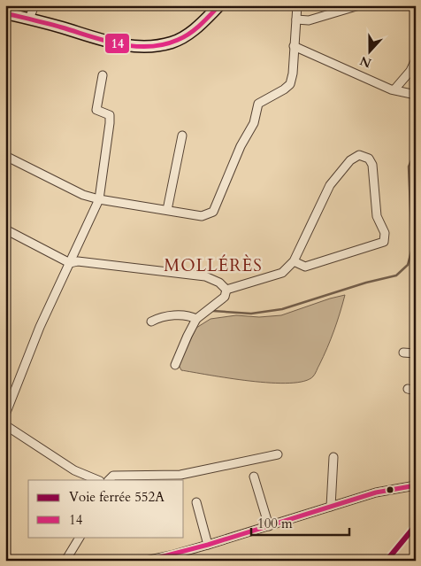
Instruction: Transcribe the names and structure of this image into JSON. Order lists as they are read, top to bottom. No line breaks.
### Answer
{"districts":["MOLLÉRÈS"],"lines":["transit line 14","rail line 552A"],"legend":["Voie ferrée 552A","14"],"scale_bar":"100 m","north":"bottom"}
